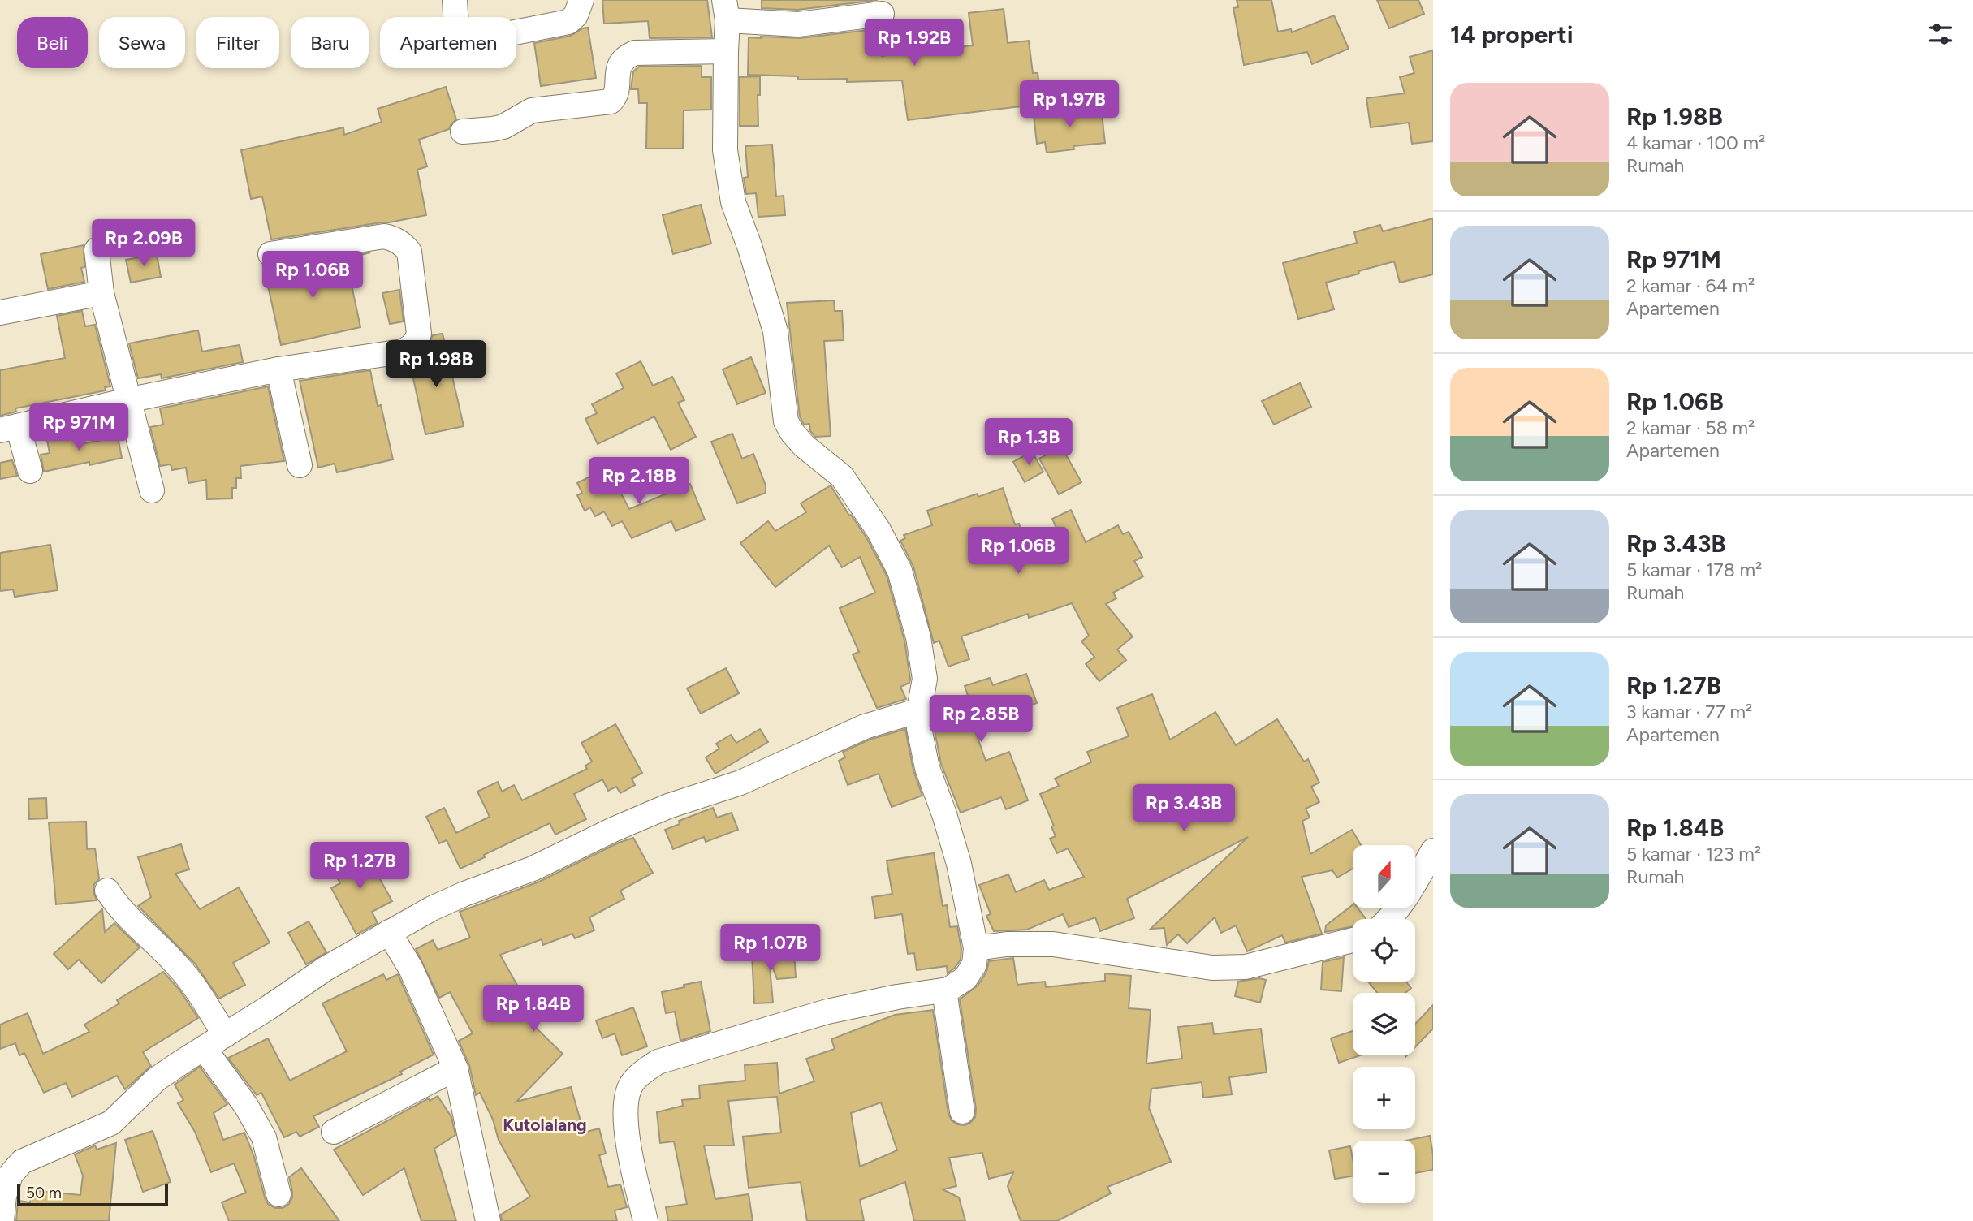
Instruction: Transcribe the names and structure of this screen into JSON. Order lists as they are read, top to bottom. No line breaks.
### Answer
{"districts":["Kutolalang"],"scale_bar":"50 m","north":"top","page":{"heading":"14 properti","chip":["Beli","Sewa","Filter","Baru","Apartemen"],"price":["Rp 1.92B","Rp 1.97B","Rp 2.09B","Rp 1.06B","Rp 1.98B","Rp 971M","Rp 1.3B","Rp 2.18B","Rp 1.06B","Rp 2.85B","Rp 3.43B","Rp 1.27B","Rp 1.07B","Rp 1.84B"],"list":[{"name":"Rp 1.98B","note":"4 kamar · 100 m² · Rumah"},{"name":"Rp 971M","note":"2 kamar · 64 m² · Apartemen"},{"name":"Rp 1.06B","note":"2 kamar · 58 m² · Apartemen"},{"name":"Rp 3.43B","note":"5 kamar · 178 m² · Rumah"},{"name":"Rp 1.27B","note":"3 kamar · 77 m² · Apartemen"},{"name":"Rp 1.84B","note":"5 kamar · 123 m² · Rumah"}],"map_buttons":["+","−"],"scale":"50 m"}}
